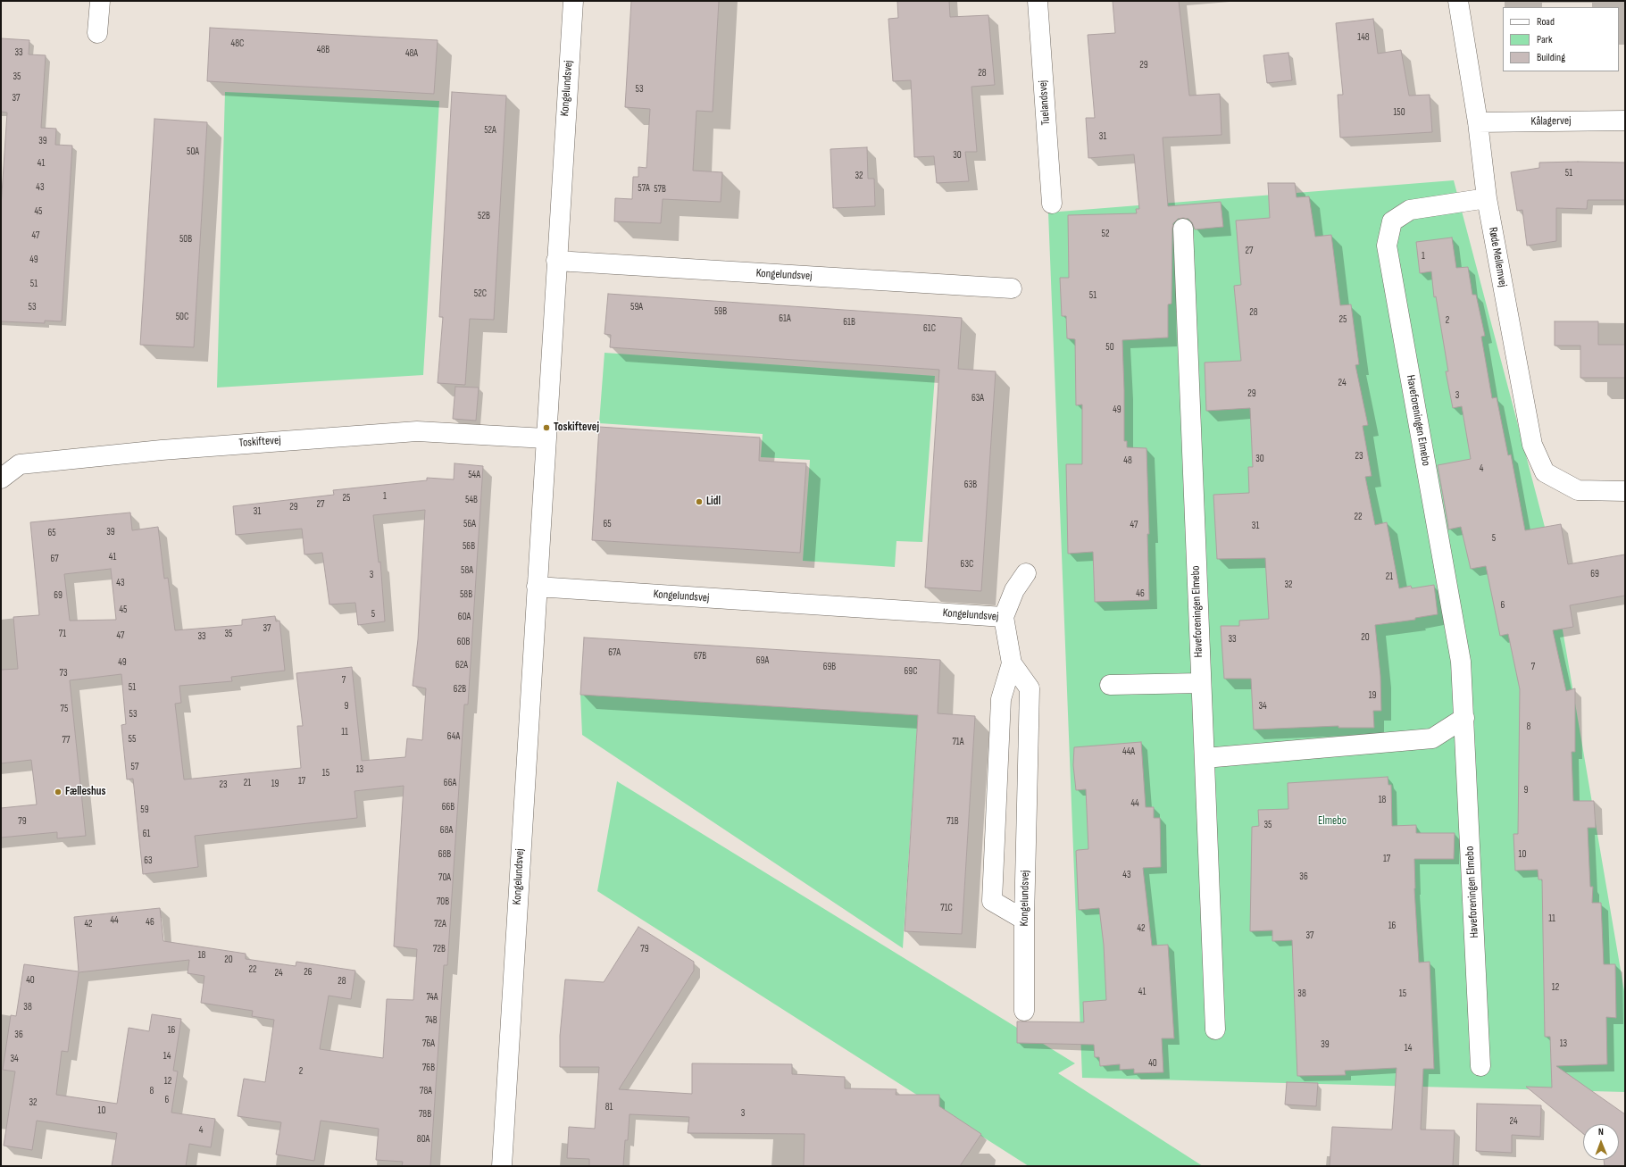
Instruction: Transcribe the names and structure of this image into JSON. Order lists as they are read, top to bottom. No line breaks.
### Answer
{"streets":{"street":["Kongelundsvej","Tuelandsvej","Kålagervej","Røde Mellemvej","Haveforeningen Elmebo","Toskiftevej"]},"crossings":[["Kongelundsvej","Toskiftevej"],["Kålagervej","Røde Mellemvej"],["Røde Mellemvej","Haveforeningen Elmebo"]],"parks":["Elmebo"],"places":["Toskiftevej","Lidl","Fælleshus"],"house_numbers":["148","48C","48B","33","48A","29","28","35","53","37","150","52A","31","39","50A","30","41","51","32","43","57A","57B","45","52B","52","47","50B","27","1","49","51","52C","51","53","59A","59B","28","50C","61A","25","2","61B","61C","50","24","29","3","63A","49","23","30","48","4","54A","63B","1","25","54B","27","29","31","22","56A","65","47","31","39","65","5","56B","41","67","63C","58A","69","3","21","43","32","46","58B","69","6","45","5","60A","37","71","35","47","33","20","33","60B","67A","67B","69A","49","62A","69B","7","69C","73","7","51","62B","19","9","34","75","53","8","11","64A","55","77","71A","44A","57","13","15","17","21","66A","19","23","9","18","44","66B","59","79","71B","35","68A","61","68B","10","17","63","43","36","70A","70B","71C","11","44","46","42","72A","16","42","37","72B","79","18","20","22","26","24","40","28","12","41","38","15","74A","38","74B","16","36","76A","13","39","14","14","34","40","76B","2","12","8","78A","6","32","81","10","3","78B","24","4","80A"],"legend":["Road","Park","Building"],"north":"top"}
